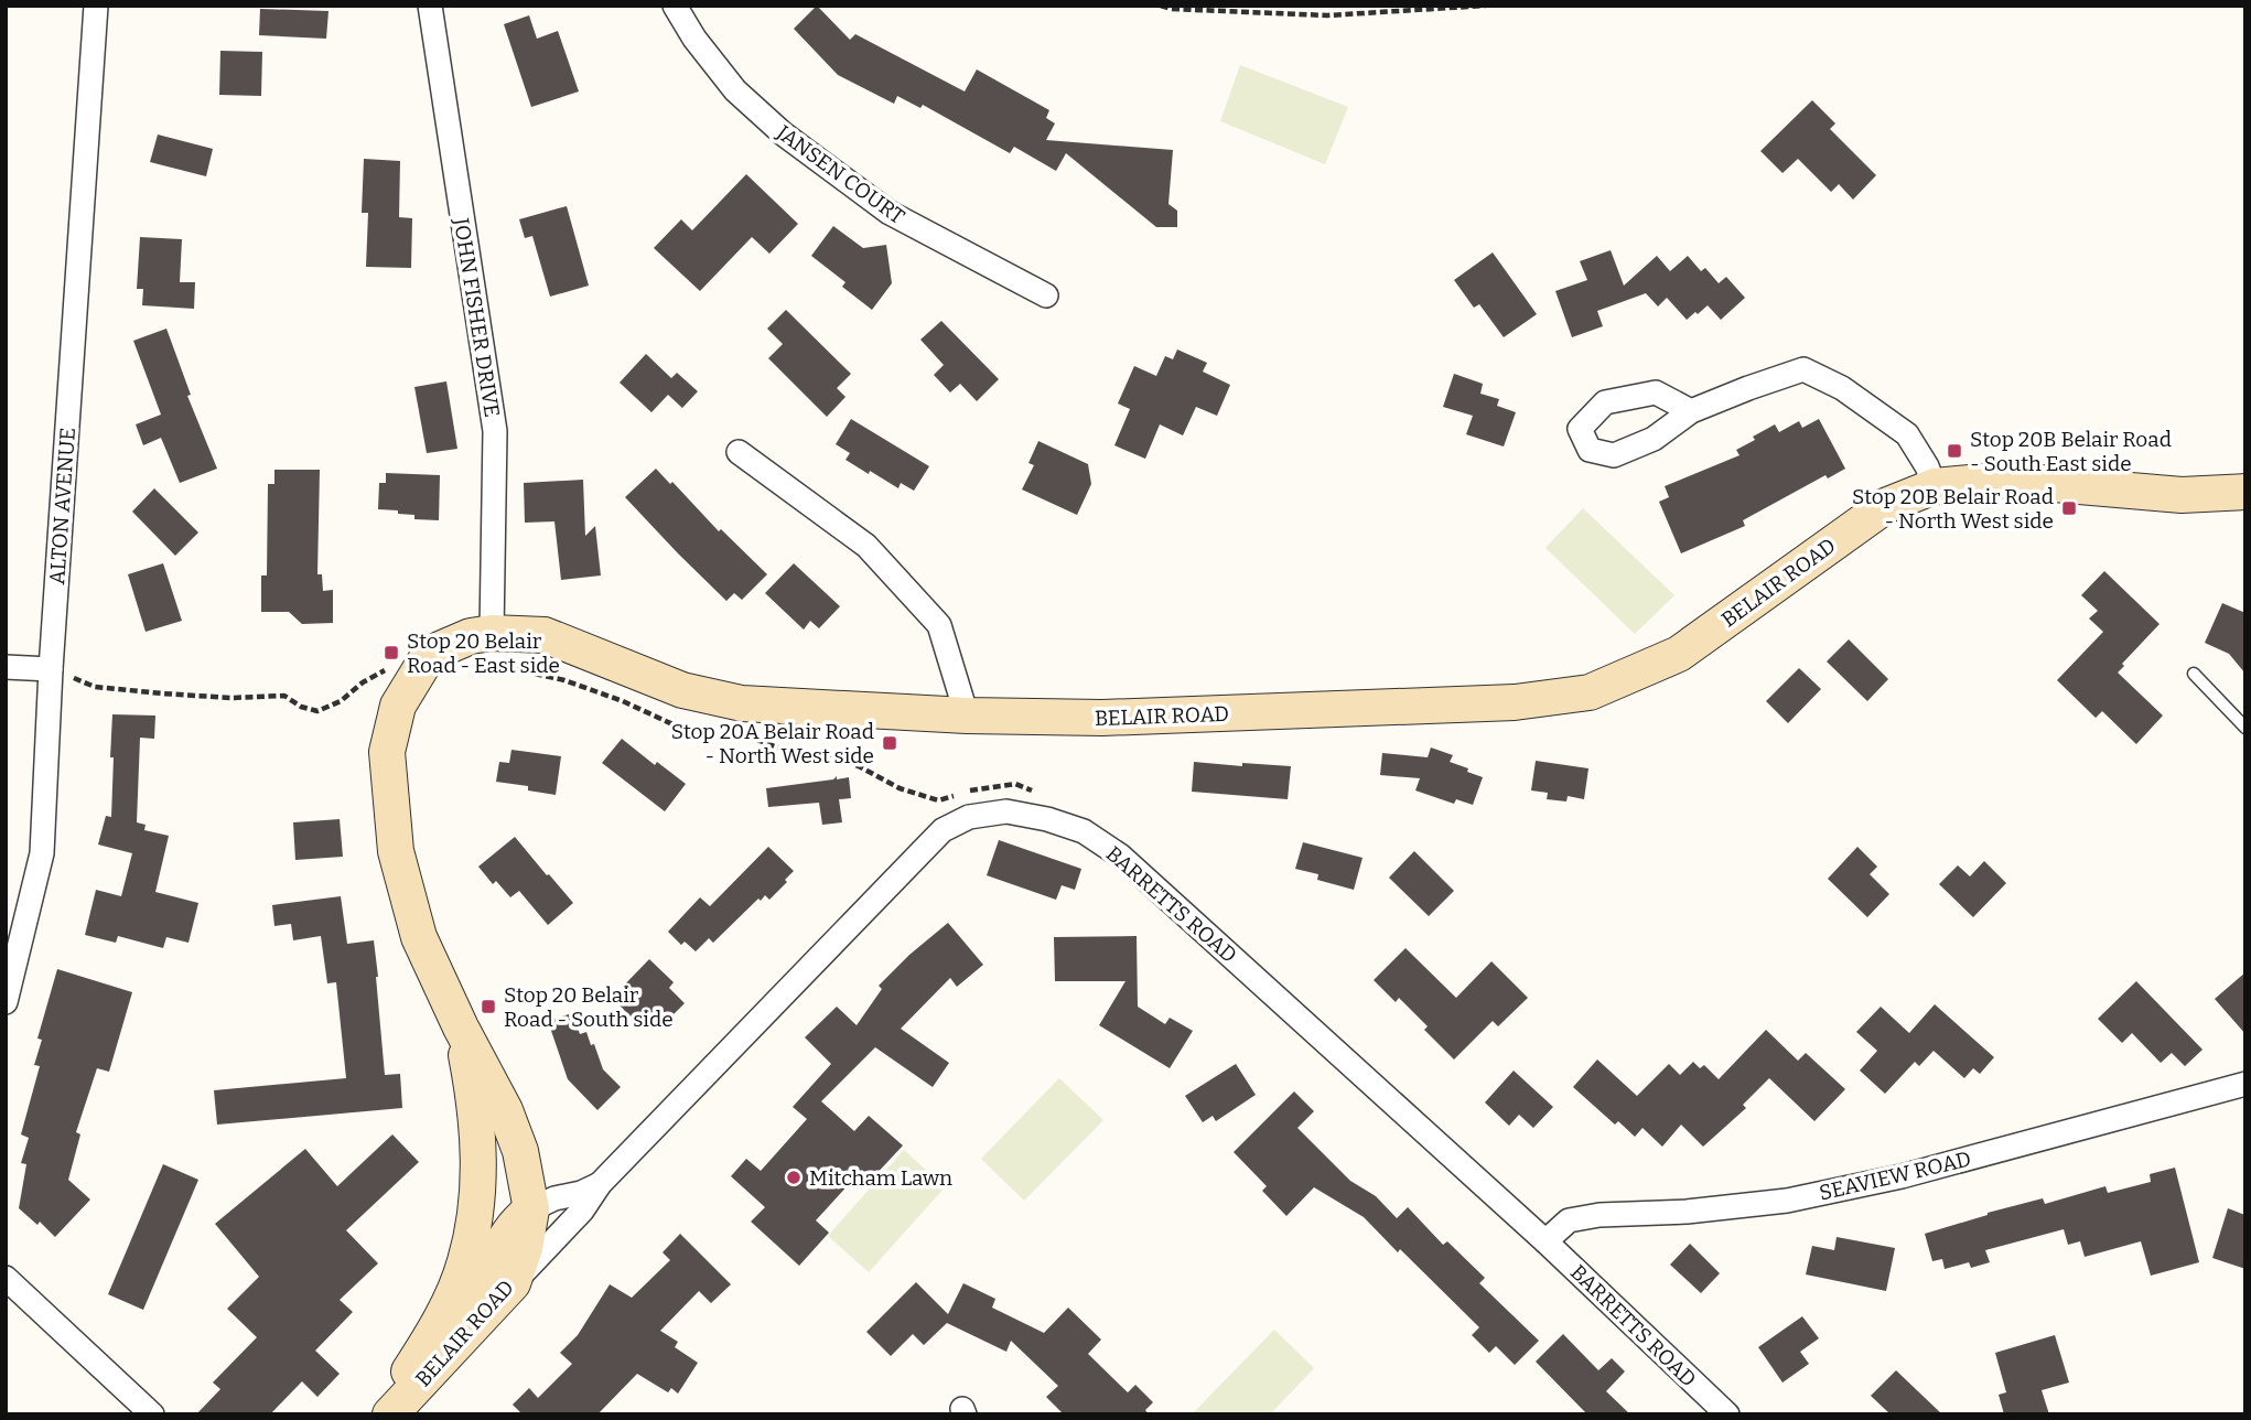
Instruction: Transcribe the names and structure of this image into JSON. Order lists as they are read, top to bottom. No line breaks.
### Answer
{"streets":{"main road":["BELAIR ROAD"],"street":["JANSEN COURT","JOHN FISHER DRIVE","ALTON AVENUE","BARRETTS ROAD","SEAVIEW ROAD"]},"crossings":[["JOHN FISHER DRIVE","BELAIR ROAD"],["BELAIR ROAD","BARRETTS ROAD"],["BARRETTS ROAD","SEAVIEW ROAD"]],"places":{"transit":["Stop 20B Belair Road - South East side","Stop 20B Belair Road - North West side","Stop 20 Belair Road - East side","Stop 20A Belair Road - North West side","Stop 20 Belair Road - South side"],"other":["Mitcham Lawn"]}}
